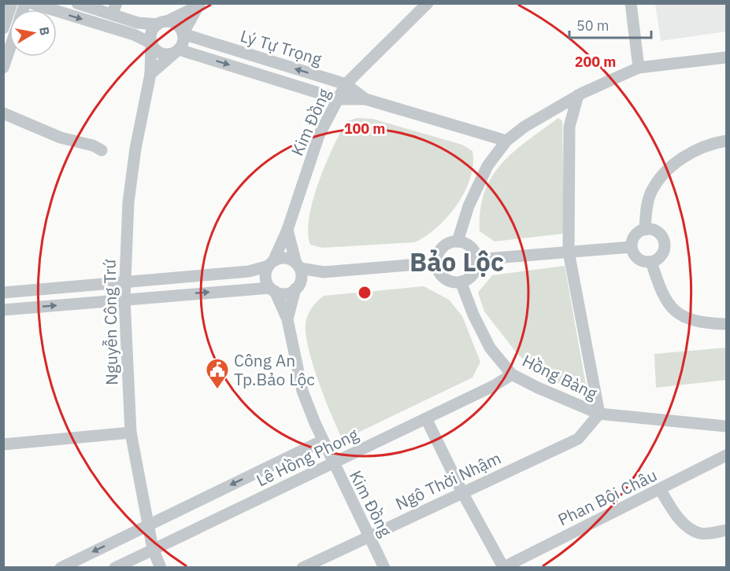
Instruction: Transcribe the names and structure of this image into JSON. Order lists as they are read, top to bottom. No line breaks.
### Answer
{"streets":{"street":["Lý Tự Trọng","Kim Đồng","Nguyễn Công Trứ","Hồng Bàng","Lê Hồng Phong","Ngô Thời Nhậm","Phan Bội Châu"]},"crossings":[["Lý Tự Trọng","Kim Đồng"],["Lý Tự Trọng","Nguyễn Công Trứ"],["Kim Đồng","Lê Hồng Phong"],["Kim Đồng","Ngô Thời Nhậm"],["Nguyễn Công Trứ","Lê Hồng Phong"],["Hồng Bàng","Lê Hồng Phong"],["Hồng Bàng","Ngô Thời Nhậm"]],"districts":["Bảo Lộc"],"places":{"public building":["Công An Tp.Bảo Lộc"]},"scale_bar":"50 m","north":"right","rings":["200 m","100 m"]}
